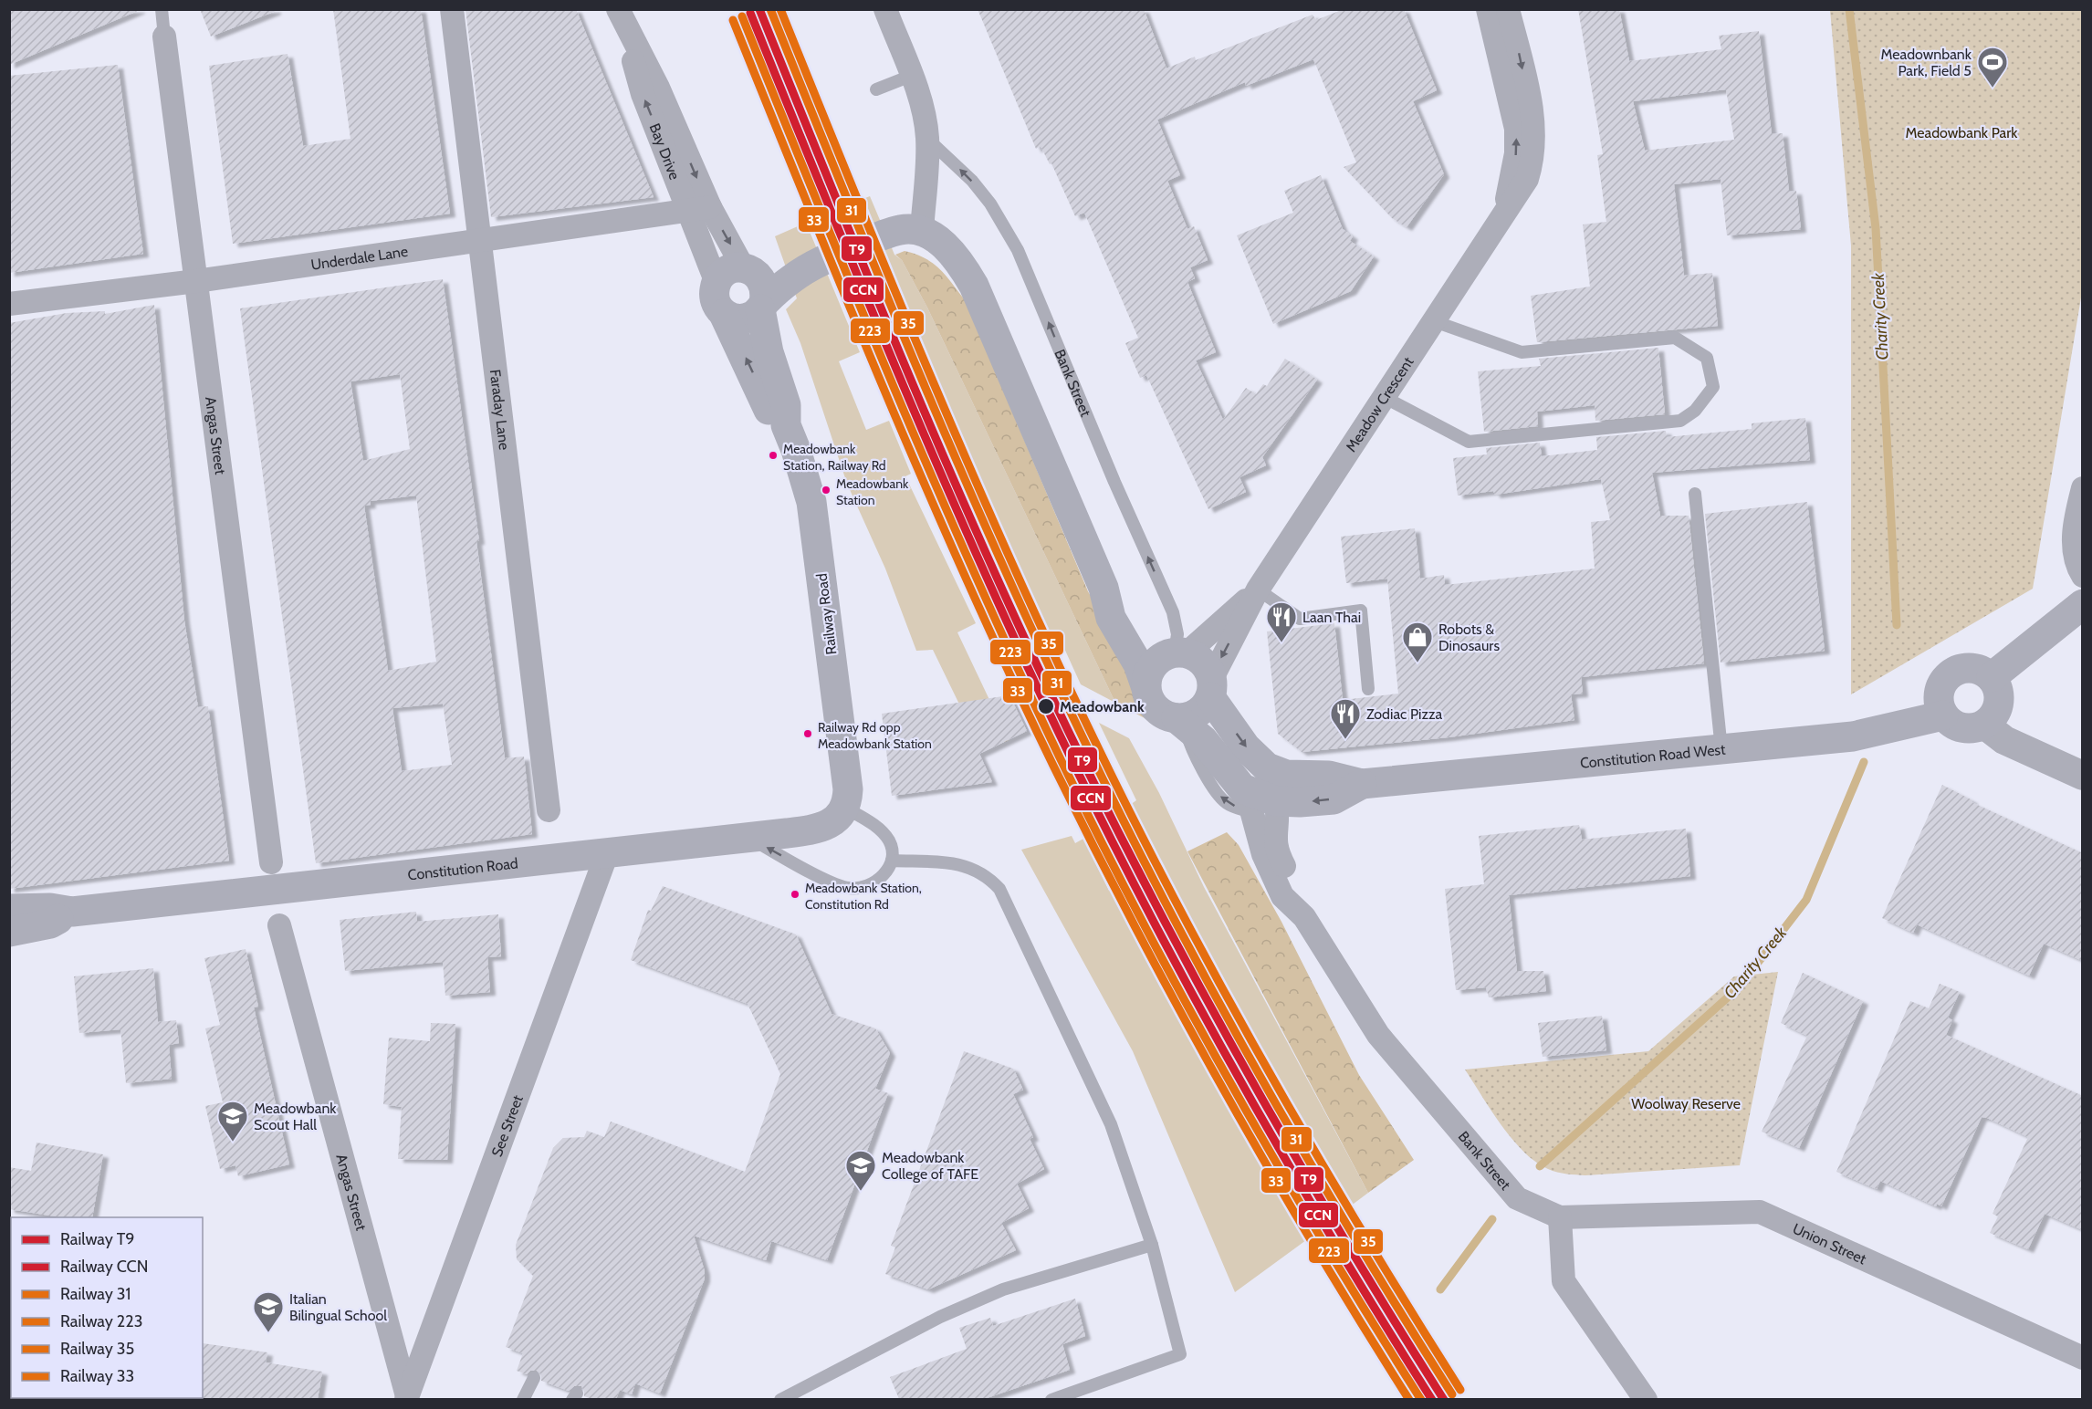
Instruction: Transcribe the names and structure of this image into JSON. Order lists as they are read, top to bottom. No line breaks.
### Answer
{"streets":{"main road":["Railway Road","Constitution Road West","Constitution Road"],"street":["Bay Drive","Underdale Lane","Bank Street","Meadow Crescent","Faraday Lane","Angas Street","See Street","Union Street"]},"crossings":[["Bay Drive","Underdale Lane"],["Bay Drive","Railway Road"],["Underdale Lane","Faraday Lane"],["Underdale Lane","Angas Street"],["Bank Street","Meadow Crescent"],["Bank Street","Constitution Road West"],["Bank Street","Union Street"],["Angas Street","See Street"],["Railway Road","Constitution Road"],["Constitution Road","See Street"]],"one_way":["Bank Street"],"water":["Charity Creek"],"parks":["Meadowbank Park","Woolway Reserve"],"places":{"sports":["Meadownbank Park, Field 5"],"other":["Meadowbank Station, Railway Rd","Meadowbank Station","Meadowbank","Railway Rd opp Meadowbank Station","Meadowbank Station, Constitution Rd"],"restaurant":["Laan Thai","Zodiac Pizza"],"shop":["Robots & Dinosaurs"],"school or university":["Meadowbank Scout Hall","Meadowbank College of TAFE","Italian Bilingual School"]},"lines":["rail line T9","rail line 31","rail line 35","rail line CCN","rail line 223","rail line 33"],"legend":["Railway T9","Railway CCN","Railway 31","Railway 223","Railway 35","Railway 33"]}
